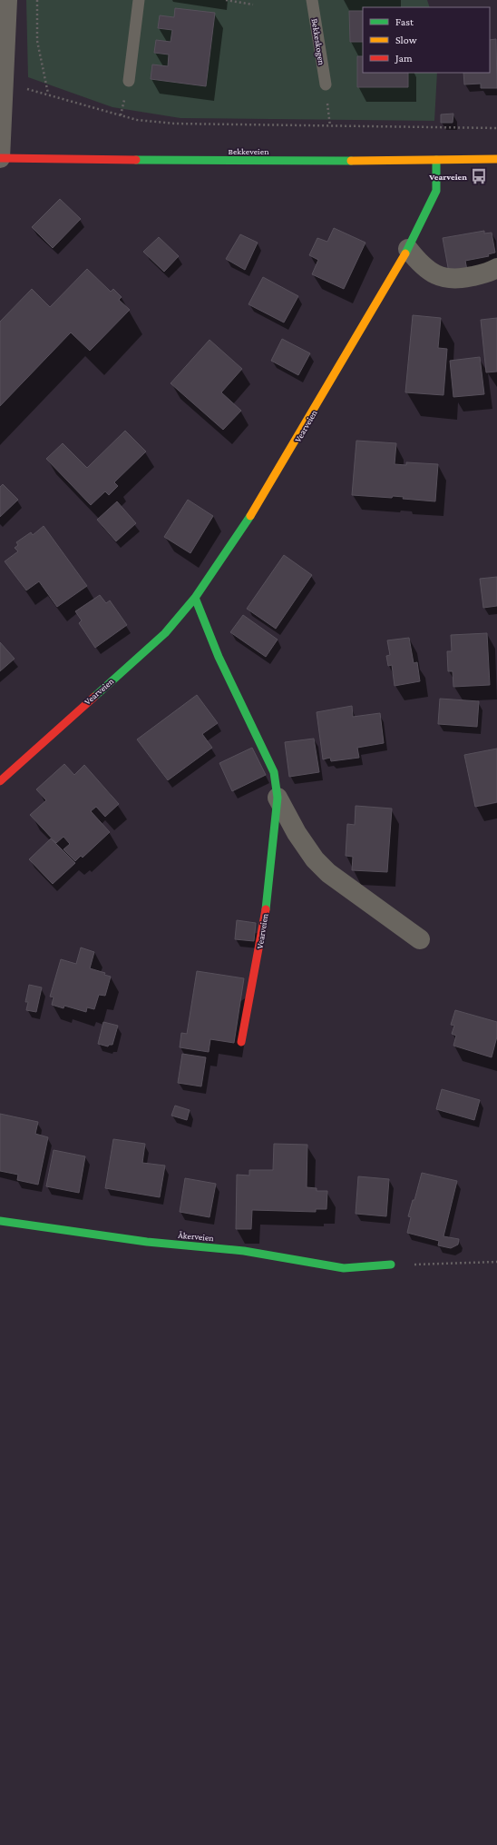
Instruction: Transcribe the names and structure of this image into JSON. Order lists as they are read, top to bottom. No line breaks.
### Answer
{"streets":{"street":["Bekkeveien","Vearveien","Åkerveien"],"lane":["Bekkeskogen"]},"crossings":[["Bekkeveien","Vearveien"]],"places":{"bus stop":["Vearveien"]},"legend":["Fast","Slow","Jam"]}
